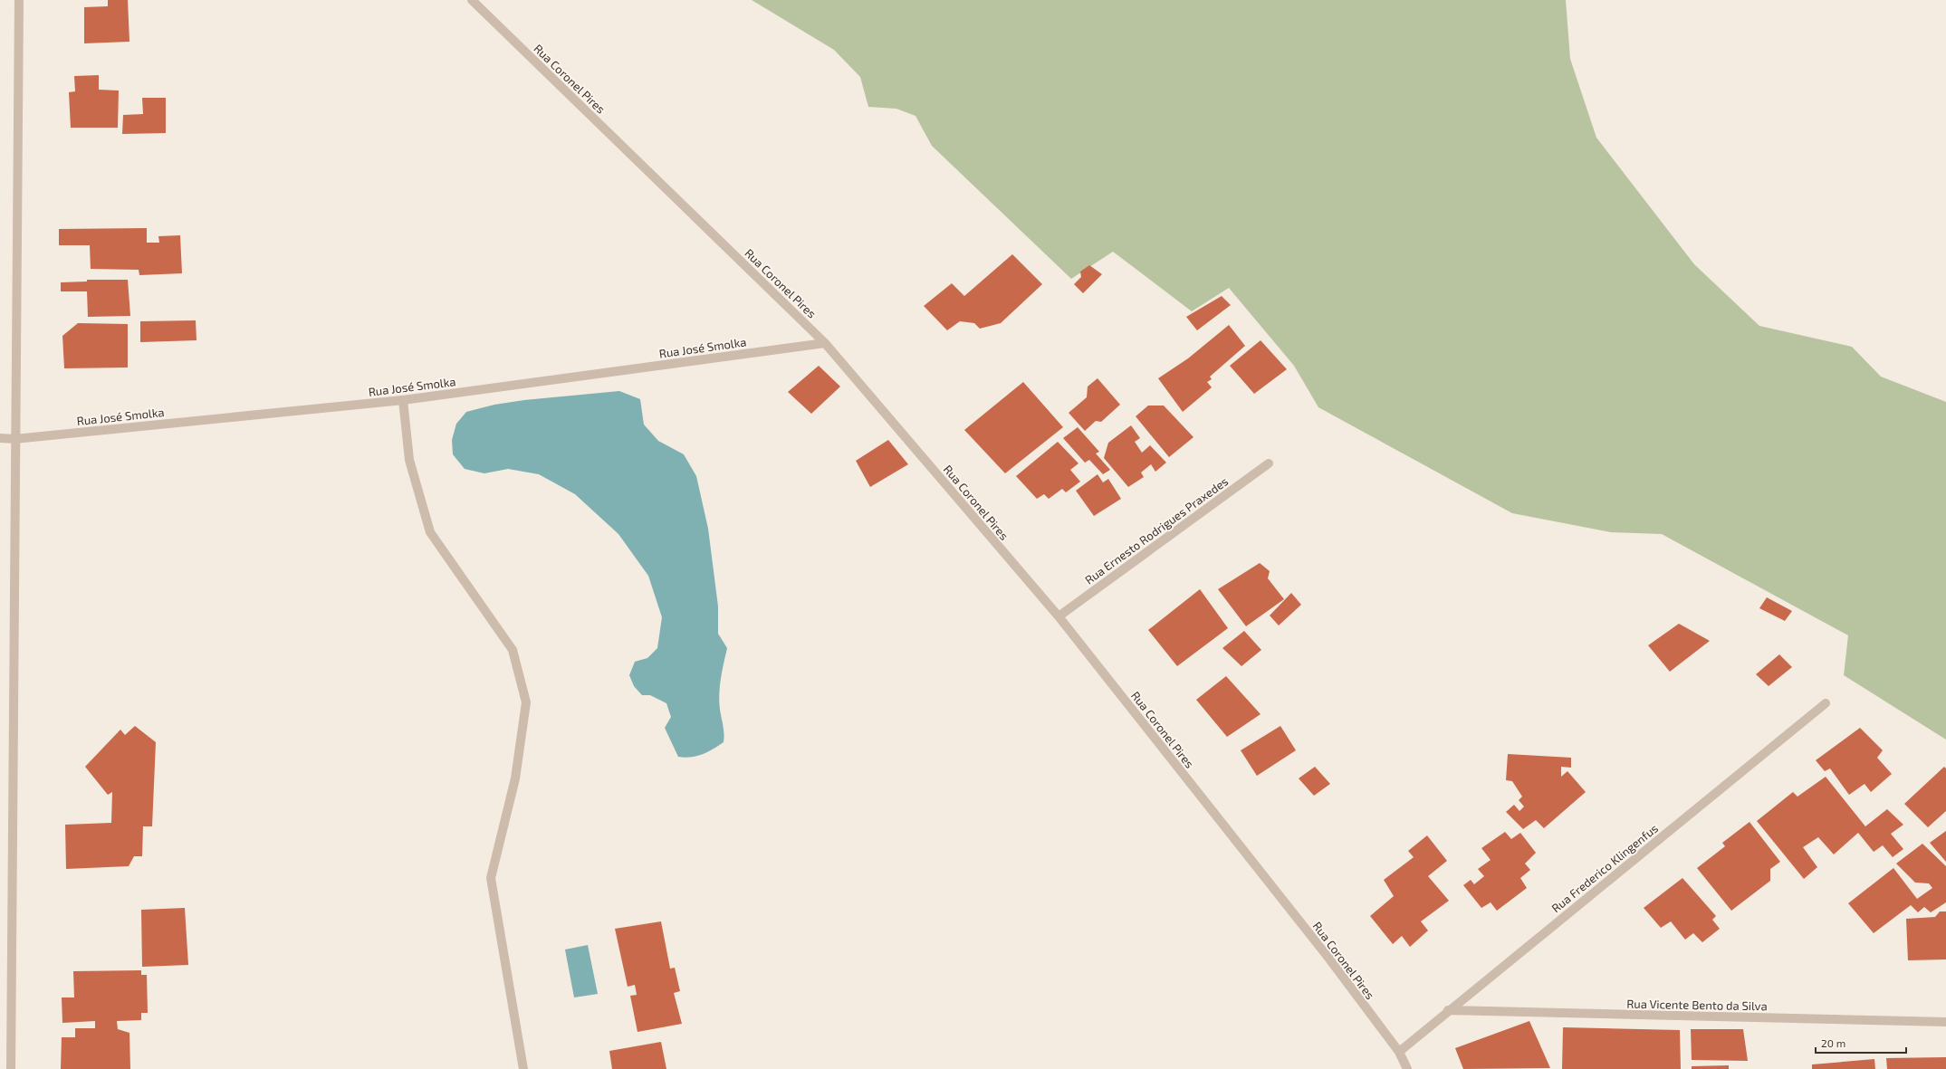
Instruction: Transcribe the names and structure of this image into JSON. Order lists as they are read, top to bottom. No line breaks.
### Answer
{"streets":{"street":["Rua Coronel Pires","Rua José Smolka","Rua Ernesto Rodrigues Praxedes","Rua Frederico Klingenfus","Rua Vicente Bento da Silva"]},"crossings":[["Rua Coronel Pires","Rua José Smolka"],["Rua Coronel Pires","Rua Ernesto Rodrigues Praxedes"],["Rua Coronel Pires","Rua Frederico Klingenfus"],["Rua Frederico Klingenfus","Rua Vicente Bento da Silva"]],"scale_bar":"20 m"}
